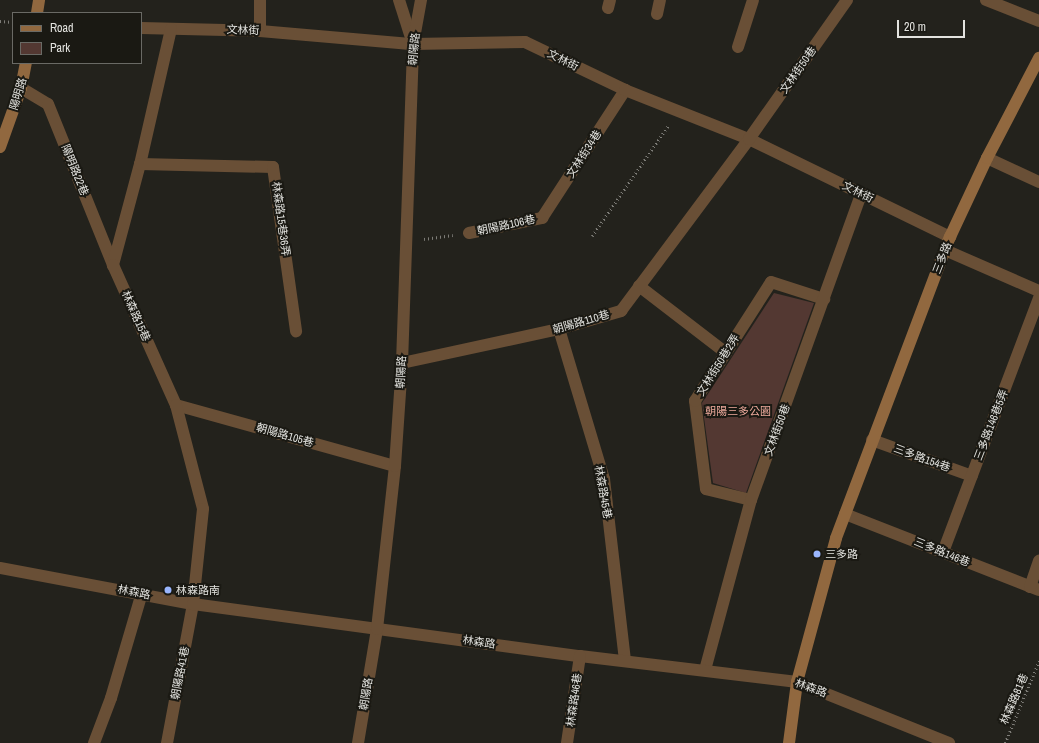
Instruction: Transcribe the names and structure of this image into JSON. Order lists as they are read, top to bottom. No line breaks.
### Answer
{"streets":{"street":["文林街","朝陽路","文林街50巷","陽明路","文林街34巷","陽明路22巷","林森路15巷36弄","朝陽路106巷","三多路","林森路15巷","朝陽路110巷","文林街50巷2弄","三多路146巷5弄","朝陽路105巷","三多路154巷","林森路45巷","三多路146巷","林森路","朝陽路41巷","林森路46巷"],"path":["林森路81巷"]},"crossings":[["文林街","朝陽路"],["文林街","文林街50巷"],["文林街","文林街34巷"],["文林街","三多路"],["文林街","朝陽路110巷"],["朝陽路","朝陽路110巷"],["朝陽路","朝陽路105巷"],["朝陽路","林森路"],["文林街50巷","朝陽路110巷"],["文林街50巷","文林街50巷2弄"],["文林街50巷","林森路"],["陽明路","陽明路22巷"],["文林街34巷","朝陽路106巷"],["陽明路22巷","林森路15巷"],["三多路","三多路154巷"],["三多路","三多路146巷"],["三多路","林森路"],["林森路15巷","朝陽路105巷"],["林森路15巷","林森路"],["林森路15巷","朝陽路41巷"],["朝陽路110巷","林森路45巷"],["三多路146巷5弄","三多路154巷"],["三多路146巷5弄","三多路146巷"],["林森路45巷","林森路"],["林森路","朝陽路41巷"],["林森路","林森路46巷"]],"parks":["朝陽三多公園"],"places":["三多路","林森路南"],"legend":["Road","Park"],"scale_bar":"20 m"}
